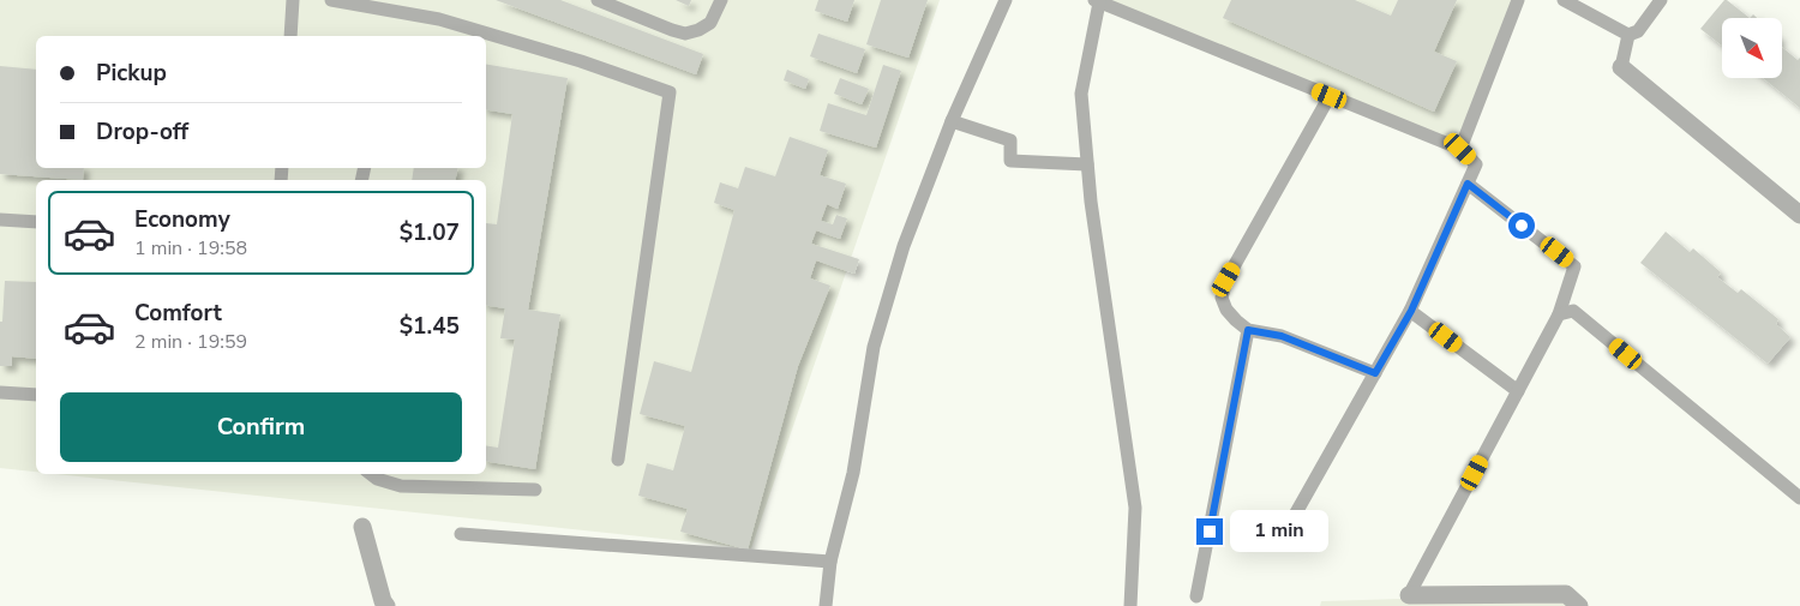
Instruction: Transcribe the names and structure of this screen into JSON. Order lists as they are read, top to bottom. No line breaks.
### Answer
{"north":"bottom right","page":{"banner":["Pickup","Drop-off"],"list":[{"name":"Economy","note":"1 min · 19:58","value":"$1.07"},{"name":"Comfort","note":"2 min · 19:59","value":"$1.45"}],"buttons":"Confirm","bubble":"1 min"}}
